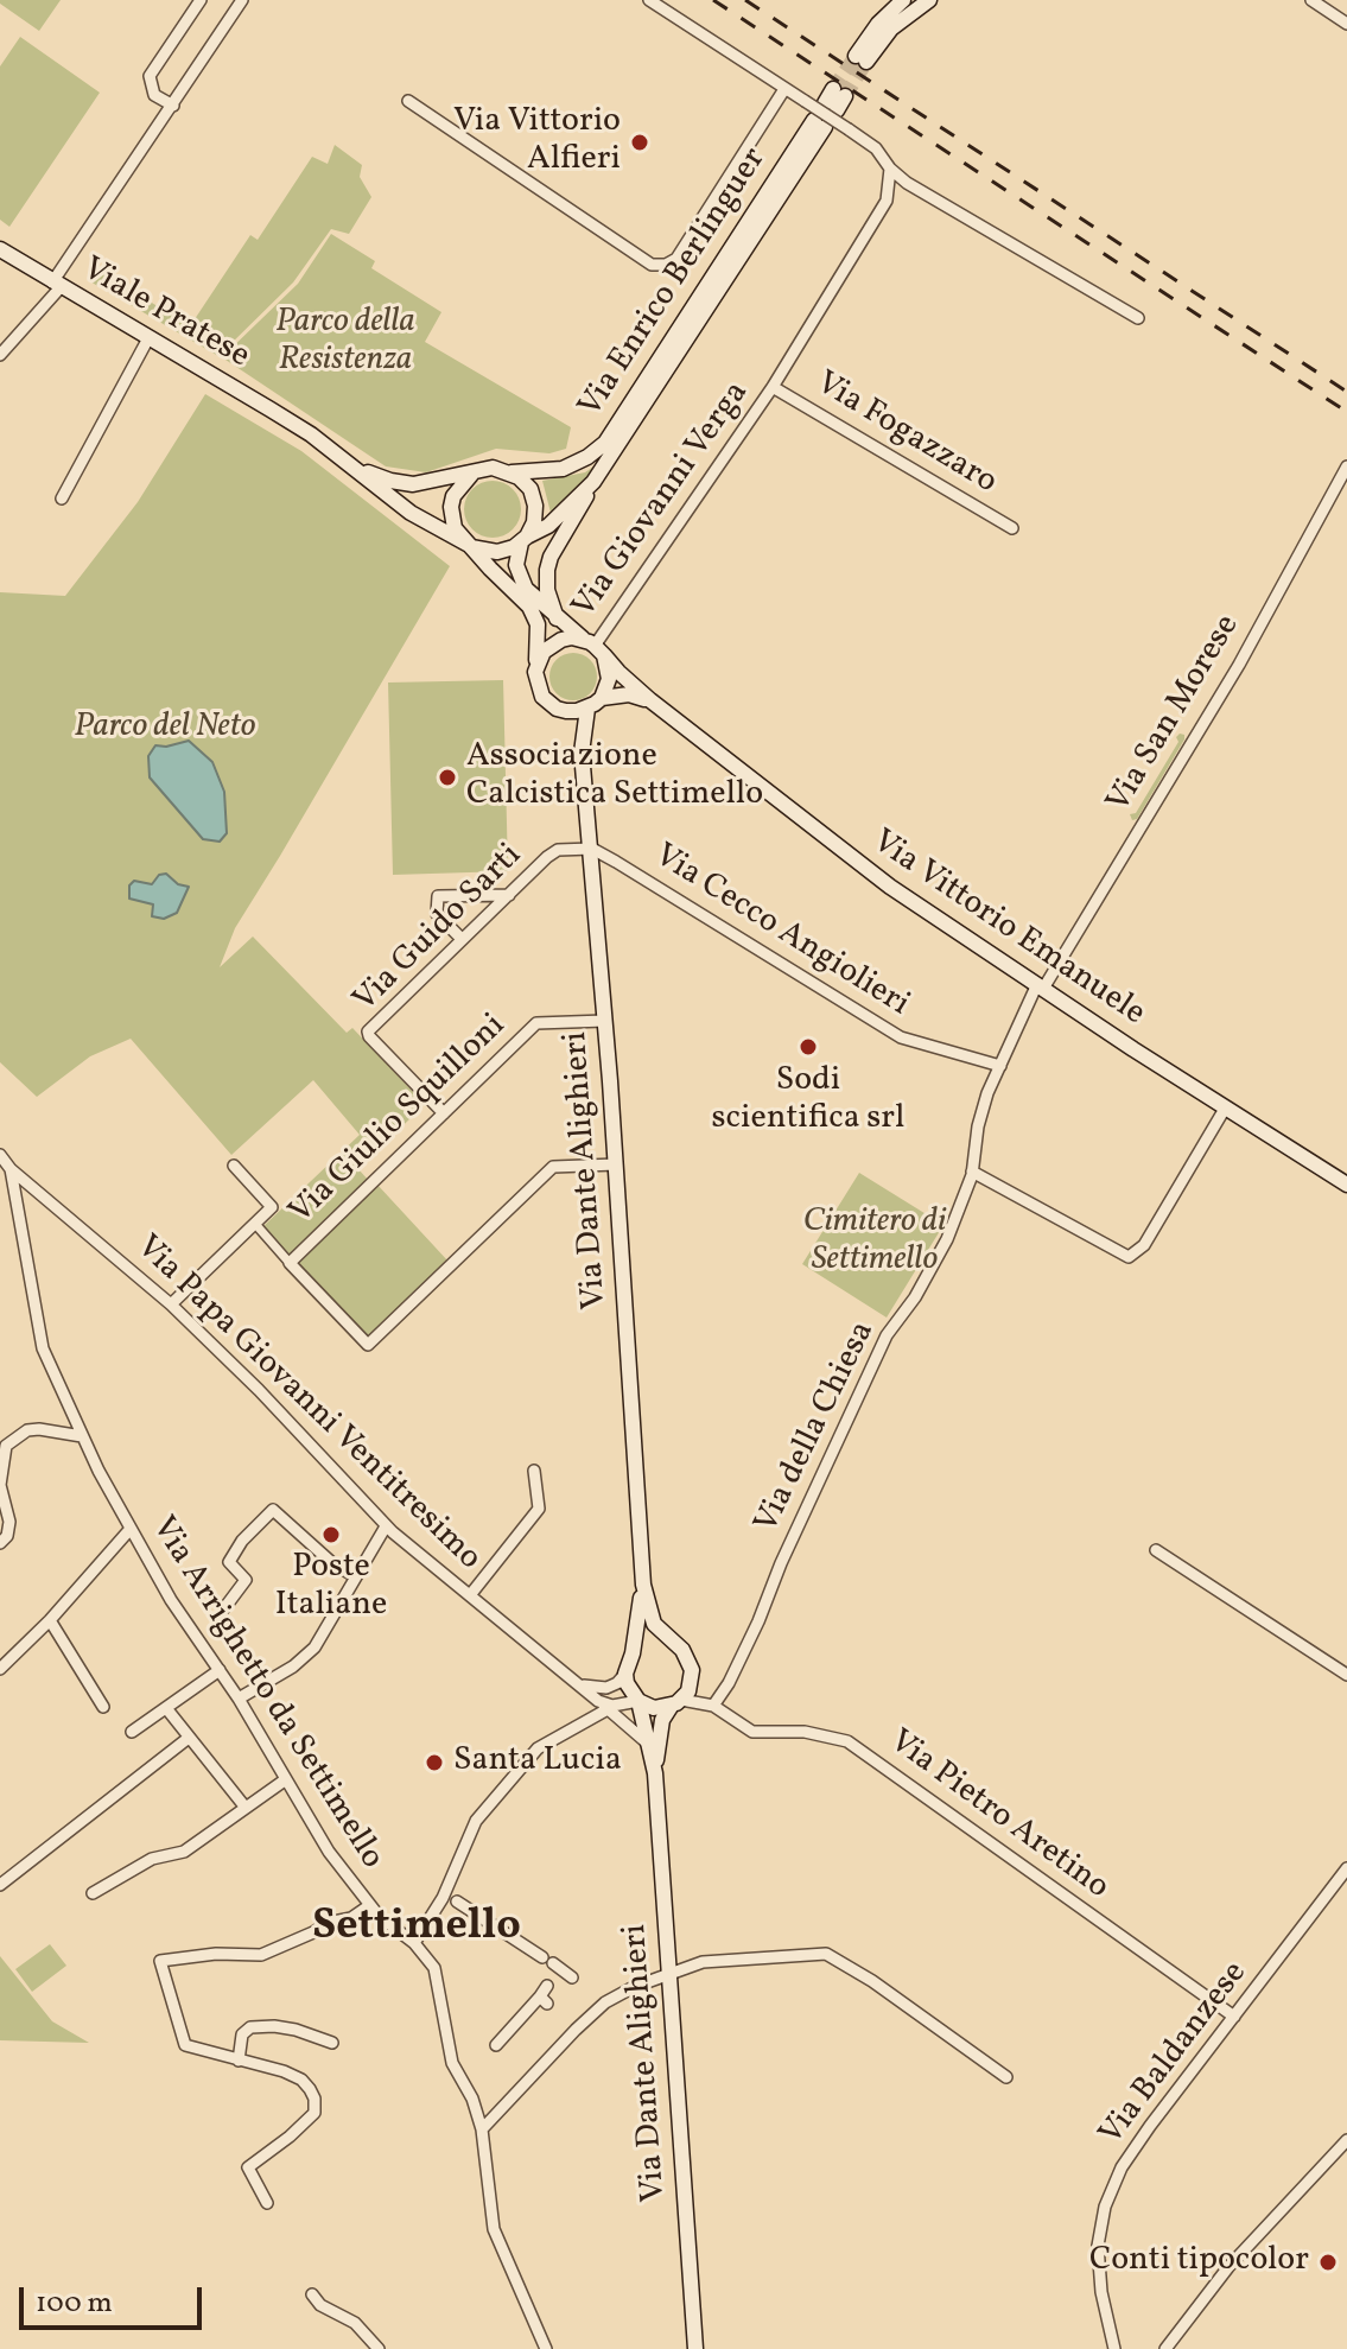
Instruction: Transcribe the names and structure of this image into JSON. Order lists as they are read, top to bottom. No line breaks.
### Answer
{"streets":{"main road":["Via Enrico Berlinguer","Viale Pratese","Via Vittorio Emanuele","Via Dante Alighieri"],"street":["Via Fogazzaro","Via Giovanni Verga","Via San Morese","Via Guido Sarti","Via Cecco Angiolieri","Via Giulio Squilloni","Via Papa Giovanni Ventitresimo","Via della Chiesa","Via Arrighetto da Settimello","Via Pietro Aretino","Via Baldanzese"]},"crossings":[["Via Enrico Berlinguer","Viale Pratese"],["Viale Pratese","Via Giovanni Verga"],["Viale Pratese","Via Vittorio Emanuele"],["Viale Pratese","Via Dante Alighieri"],["Via Fogazzaro","Via Giovanni Verga"],["Via Giovanni Verga","Via Vittorio Emanuele"],["Via Giovanni Verga","Via Dante Alighieri"],["Via San Morese","Via Vittorio Emanuele"],["Via San Morese","Via della Chiesa"],["Via Guido Sarti","Via Cecco Angiolieri"],["Via Guido Sarti","Via Giulio Squilloni"],["Via Guido Sarti","Via Dante Alighieri"],["Via Vittorio Emanuele","Via Dante Alighieri"],["Via Vittorio Emanuele","Via della Chiesa"],["Via Cecco Angiolieri","Via Dante Alighieri"],["Via Cecco Angiolieri","Via della Chiesa"],["Via Giulio Squilloni","Via Dante Alighieri"],["Via Dante Alighieri","Via Papa Giovanni Ventitresimo"],["Via Papa Giovanni Ventitresimo","Via Arrighetto da Settimello"],["Via della Chiesa","Via Pietro Aretino"],["Via Pietro Aretino","Via Baldanzese"]],"districts":["Settimello"],"parks":["Parco della Resistenza","Parco del Neto","Cimitero di Settimello"],"places":["Via Vittorio Alfieri","Associazione Calcistica Settimello","Sodi scientifica srl","Poste Italiane","Santa Lucia","Conti tipocolor"],"scale_bar":"100 m"}
